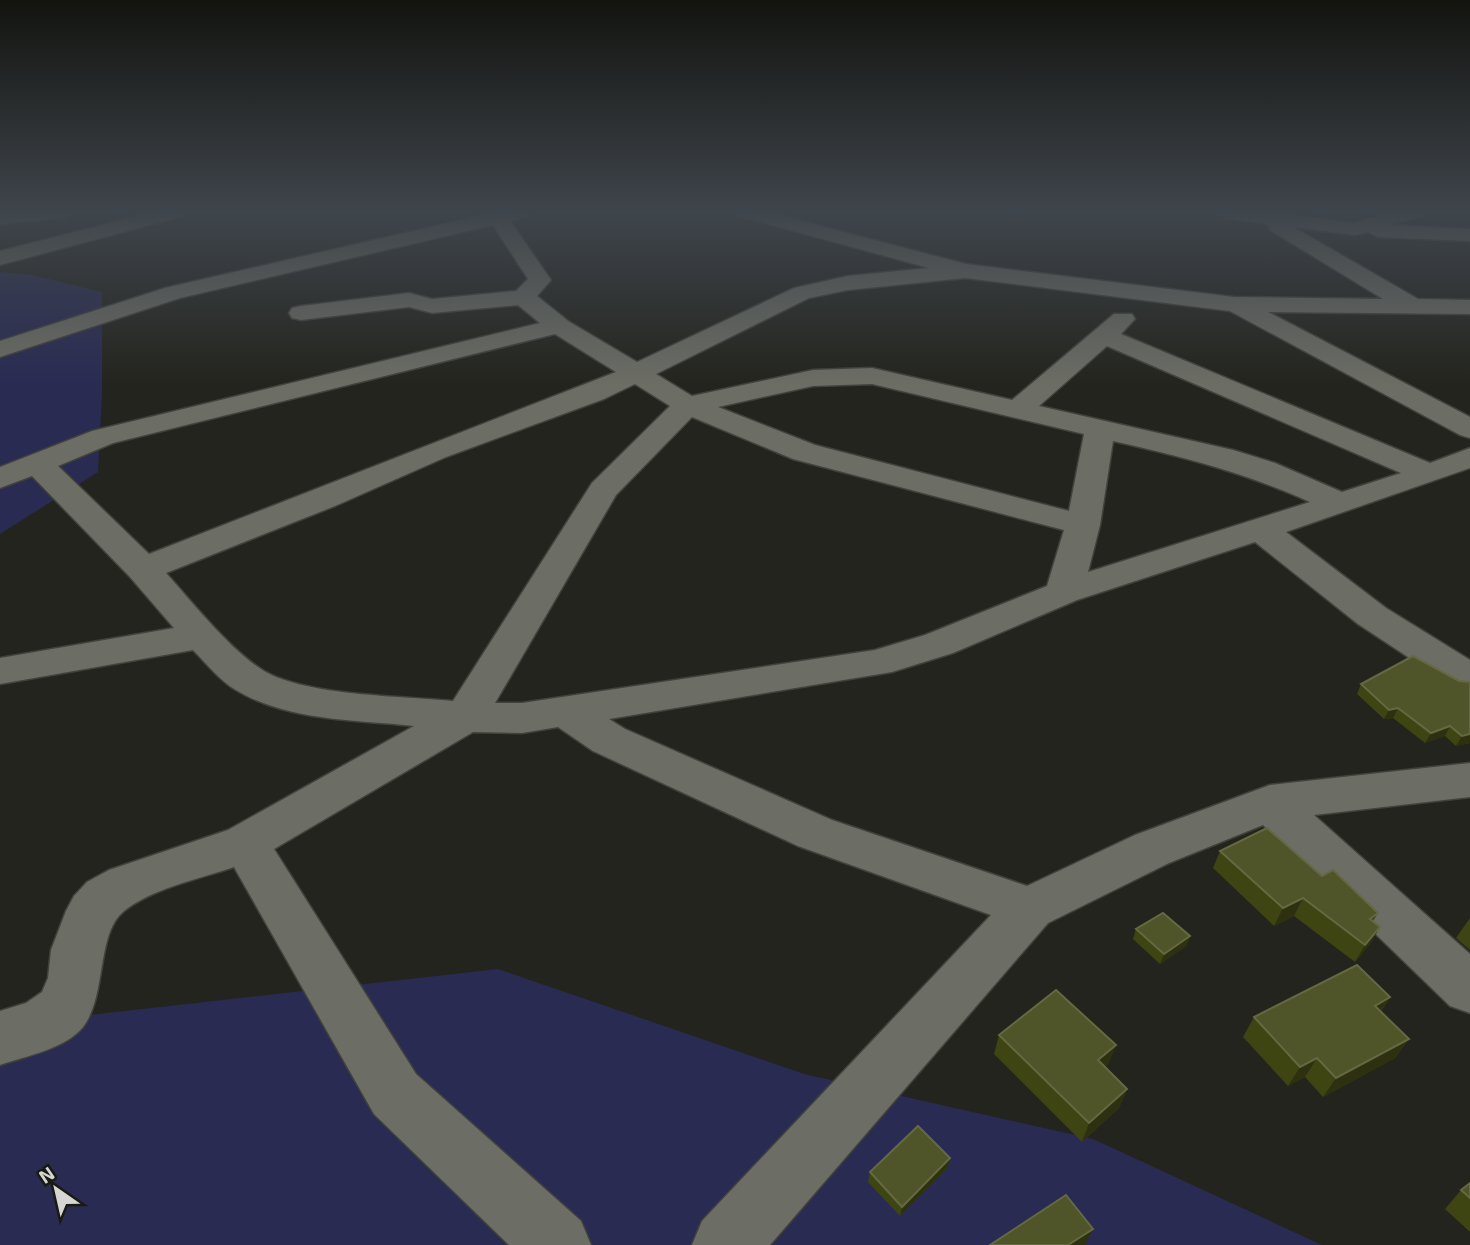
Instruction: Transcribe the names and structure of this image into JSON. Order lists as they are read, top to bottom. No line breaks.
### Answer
{"north":"top left"}
